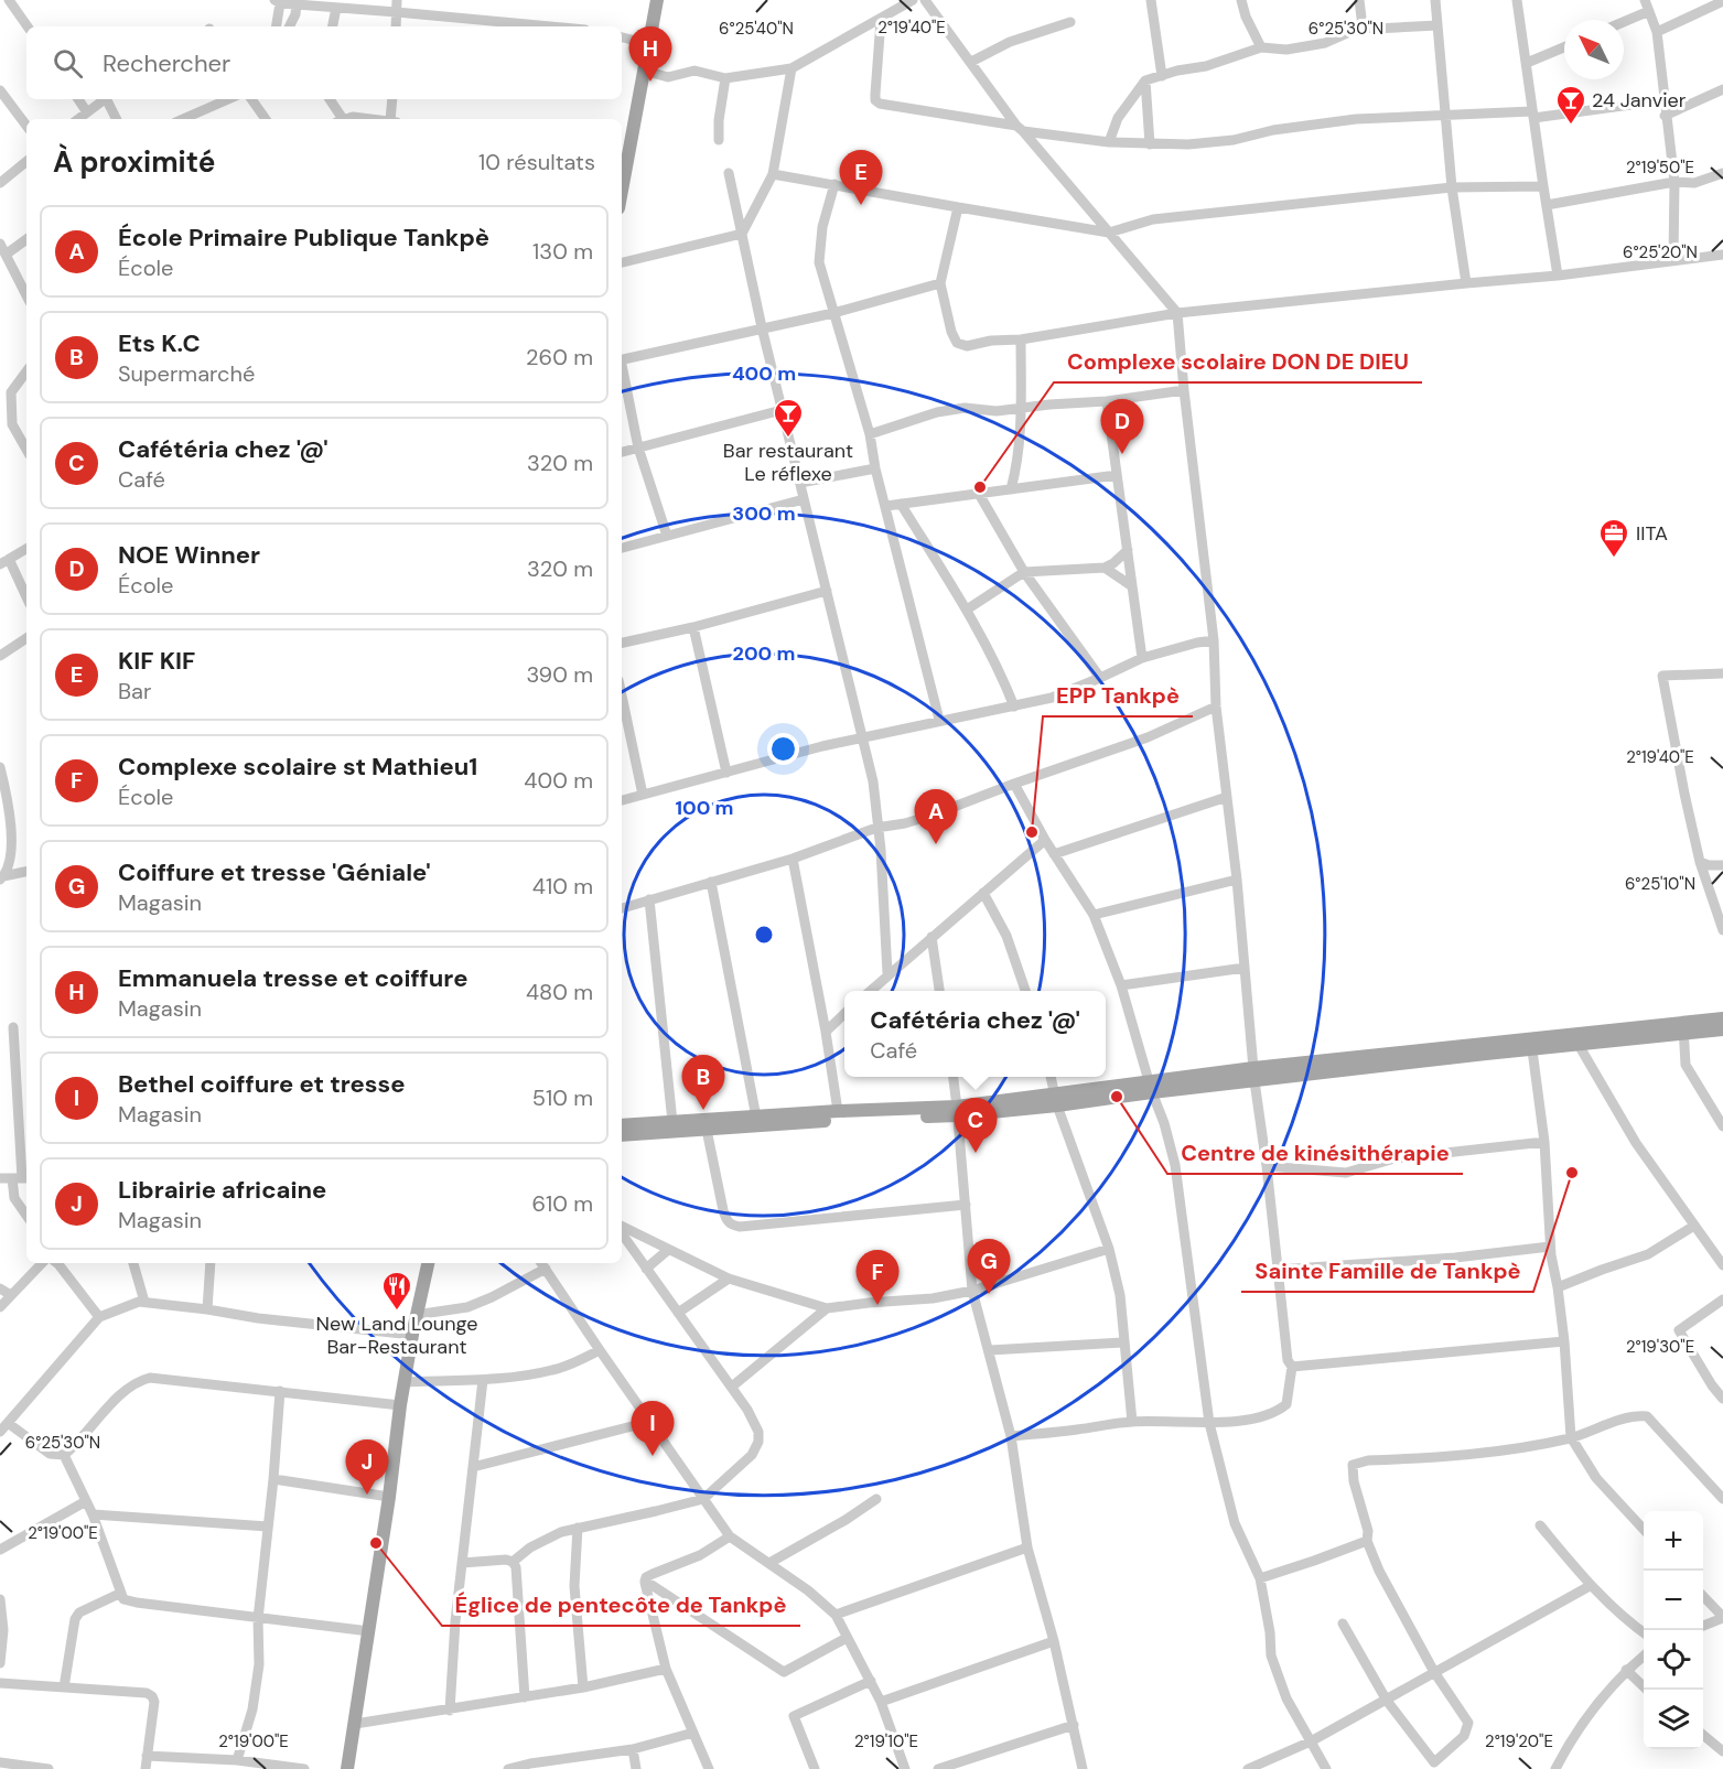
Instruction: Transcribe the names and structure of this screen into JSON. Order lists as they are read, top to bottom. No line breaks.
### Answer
{"places":{"bar":["24 Janvier","Bar restaurant Le réflexe"],"other":["Complexe scolaire DON DE DIEU","EPP Tankpè","Centre de kinésithérapie","Sainte Famille de Tankpè","Églice de pentecôte de Tankpè"],"office":["IITA"],"restaurant":["New Land Lounge Bar-Restaurant"]},"north":"top left","page":{"pins":["H","E","D","A","B","C","G","F","I","J"],"search":"Rechercher","heading":["À proximité","10 résultats"],"list":[{"mark":"A","name":"École Primaire Publique Tankpè","note":"École","value":"130 m"},{"mark":"B","name":"Ets K.C","note":"Supermarché","value":"260 m"},{"mark":"C","name":"Cafétéria chez '@'","note":"Café","value":"320 m"},{"mark":"D","name":"NOE Winner","note":"École","value":"320 m"},{"mark":"E","name":"KIF KIF","note":"Bar","value":"390 m"},{"mark":"F","name":"Complexe scolaire st Mathieu1","note":"École","value":"400 m"},{"mark":"G","name":"Coiffure et tresse 'Géniale'","note":"Magasin","value":"410 m"},{"mark":"H","name":"Emmanuela tresse et coiffure","note":"Magasin","value":"480 m"},{"mark":"I","name":"Bethel coiffure et tresse","note":"Magasin","value":"510 m"},{"mark":"J","name":"Librairie africaine","note":"Magasin","value":"610 m"}],"popup":["Cafétéria chez '@'","Café"],"map_buttons":["+","−"]},"coordinates":["2°19'40\"E","6°25'40\"N","6°25'30\"N","2°19'50\"E","6°25'20\"N","6°25'10\"N","2°19'30\"E","2°19'00\"E","2°19'10\"E","2°19'20\"E"],"rings":["400 m","300 m","200 m","100 m"]}
